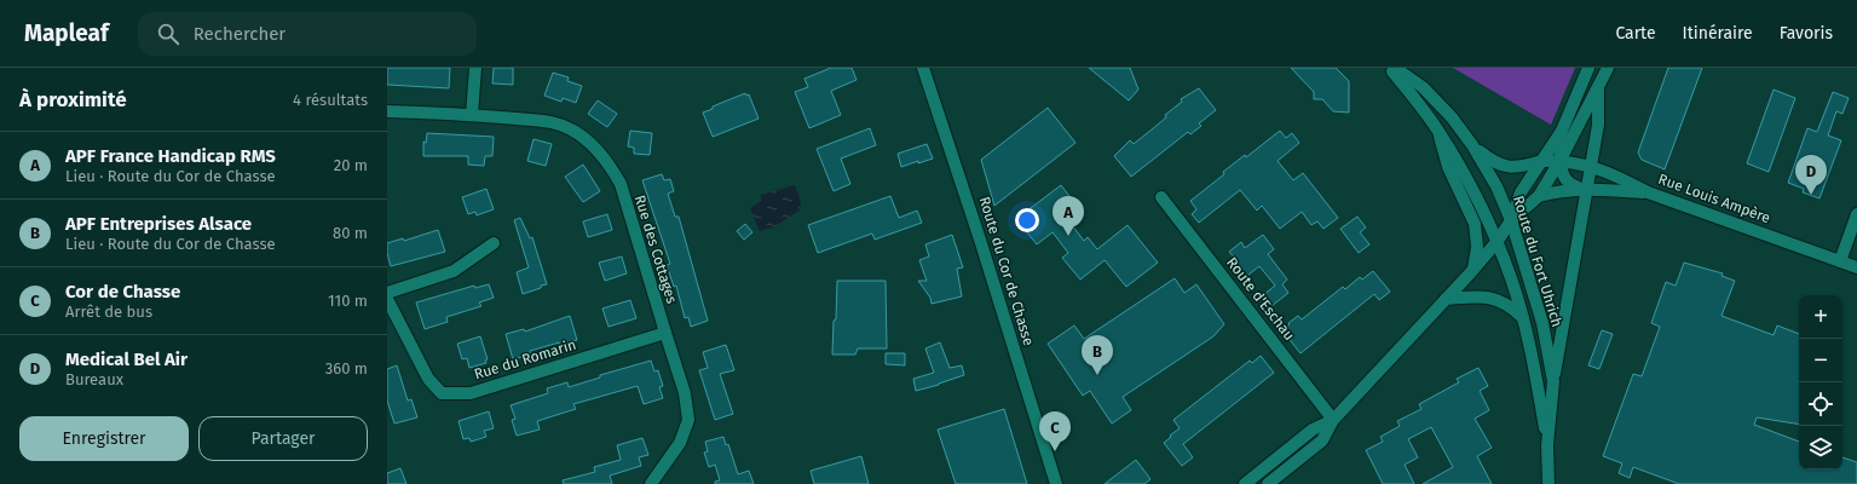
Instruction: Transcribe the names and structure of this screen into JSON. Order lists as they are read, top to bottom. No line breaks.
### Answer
{"streets":{"street":["Rue Louis Ampère","Rue des Cottages","Route du Fort Uhrich","Route du Cor de Chasse","Route d'Eschau","Rue du Romarin"]},"crossings":[["Rue des Cottages","Rue du Romarin"]],"page":{"header":"Mapleaf","search":"Rechercher","nav":["Carte","Itinéraire","Favoris"],"heading":["À proximité","4 résultats"],"list":[{"mark":"A","name":"APF France Handicap RMS","note":"Lieu · Route du Cor de Chasse","value":"20 m"},{"mark":"B","name":"APF Entreprises Alsace","note":"Lieu · Route du Cor de Chasse","value":"80 m"},{"mark":"C","name":"Cor de Chasse","note":"Arrêt de bus","value":"110 m"},{"mark":"D","name":"Medical Bel Air","note":"Bureaux","value":"360 m"}],"pins":["D","A","B","C"],"map_buttons":["+","−"],"buttons":["Enregistrer","Partager"]}}
